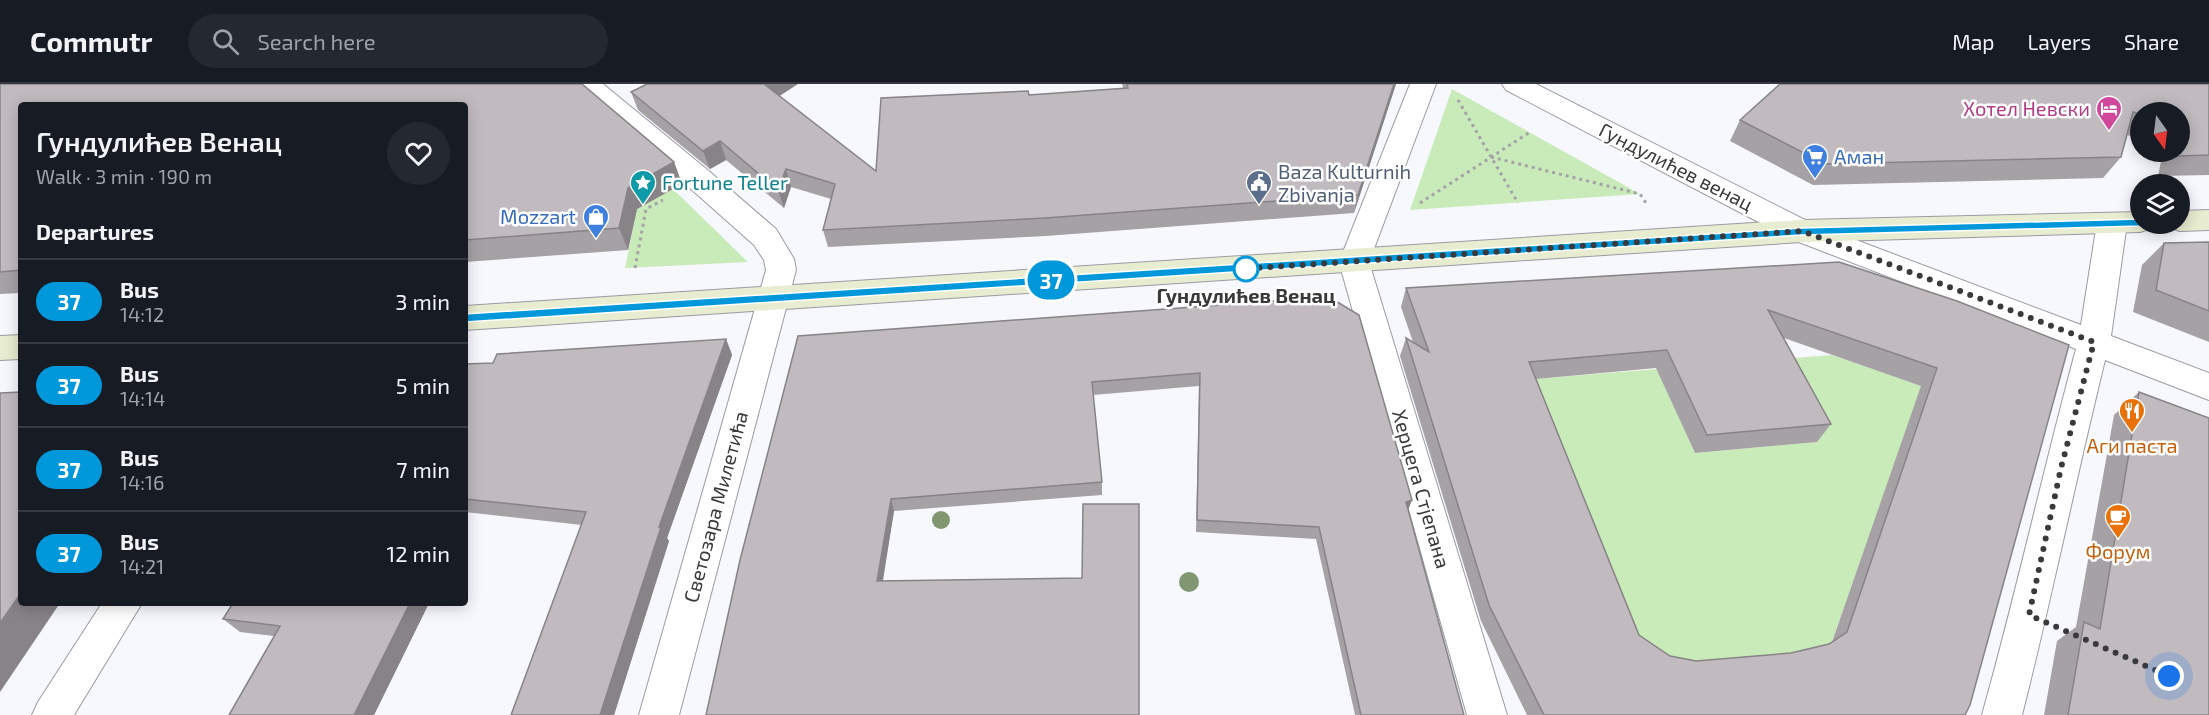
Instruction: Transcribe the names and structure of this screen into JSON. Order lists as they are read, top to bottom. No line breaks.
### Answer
{"streets":{"street":["Гундулићев венац","Херцега Стјепана","Светозара Милетића"]},"places":{"hotel":["Хотел Невски"],"supermarket":["Аман"],"place":["Fortune Teller"],"public building":["Baza Kulturnih Zbivanja"],"shop":["Mozzart"],"other":["Гундулићев Венац"],"restaurant":["Аги паста"],"cafe":["Форум"]},"lines":["bus line 37"],"north":"bottom","page":{"header":"Commutr","search":"Search here","nav":["Map","Layers","Share"],"on_map":"37","heading":[["Гундулићев Венац","Walk · 3 min · 190 m"],"Departures"],"list":[{"mark":"37","name":"Bus","note":"14:12","value":"3 min"},{"mark":"37","name":"Bus","note":"14:14","value":"5 min"},{"mark":"37","name":"Bus","note":"14:16","value":"7 min"},{"mark":"37","name":"Bus","note":"14:21","value":"12 min"}]}}
